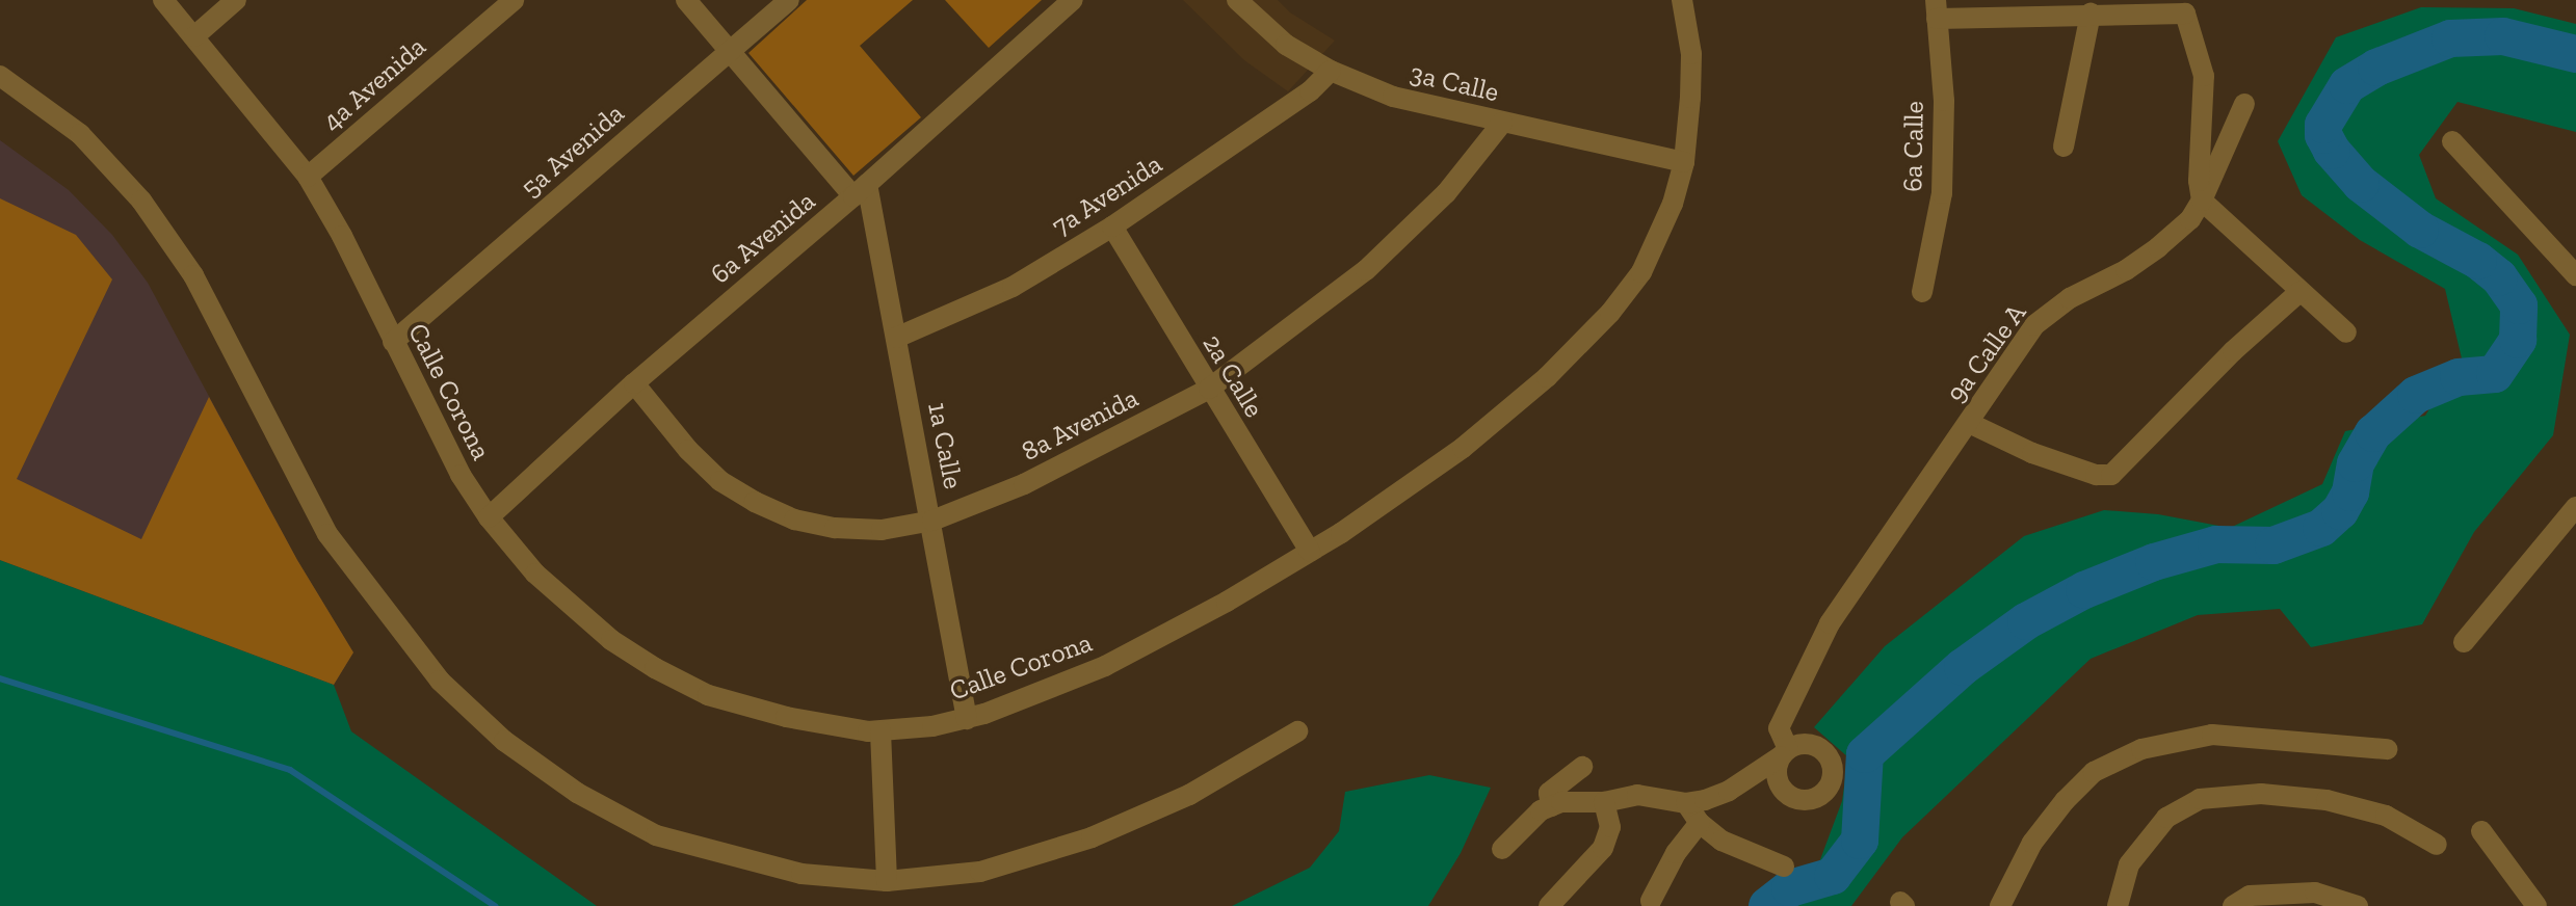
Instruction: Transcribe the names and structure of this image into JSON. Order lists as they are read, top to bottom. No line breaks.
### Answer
{"streets":{"street":["3a Calle","4a Avenida","6a Calle","5a Avenida","7a Avenida","6a Avenida","9a Calle A","2a Calle","Calle Corona","8a Avenida","1a Calle"]},"crossings":[["3a Calle","7a Avenida"],["3a Calle","Calle Corona"],["3a Calle","8a Avenida"],["4a Avenida","Calle Corona"],["5a Avenida","Calle Corona"],["5a Avenida","1a Calle"],["7a Avenida","2a Calle"],["7a Avenida","1a Calle"],["6a Avenida","Calle Corona"],["6a Avenida","8a Avenida"],["6a Avenida","1a Calle"],["2a Calle","Calle Corona"],["2a Calle","8a Avenida"],["Calle Corona","1a Calle"],["8a Avenida","1a Calle"]]}
